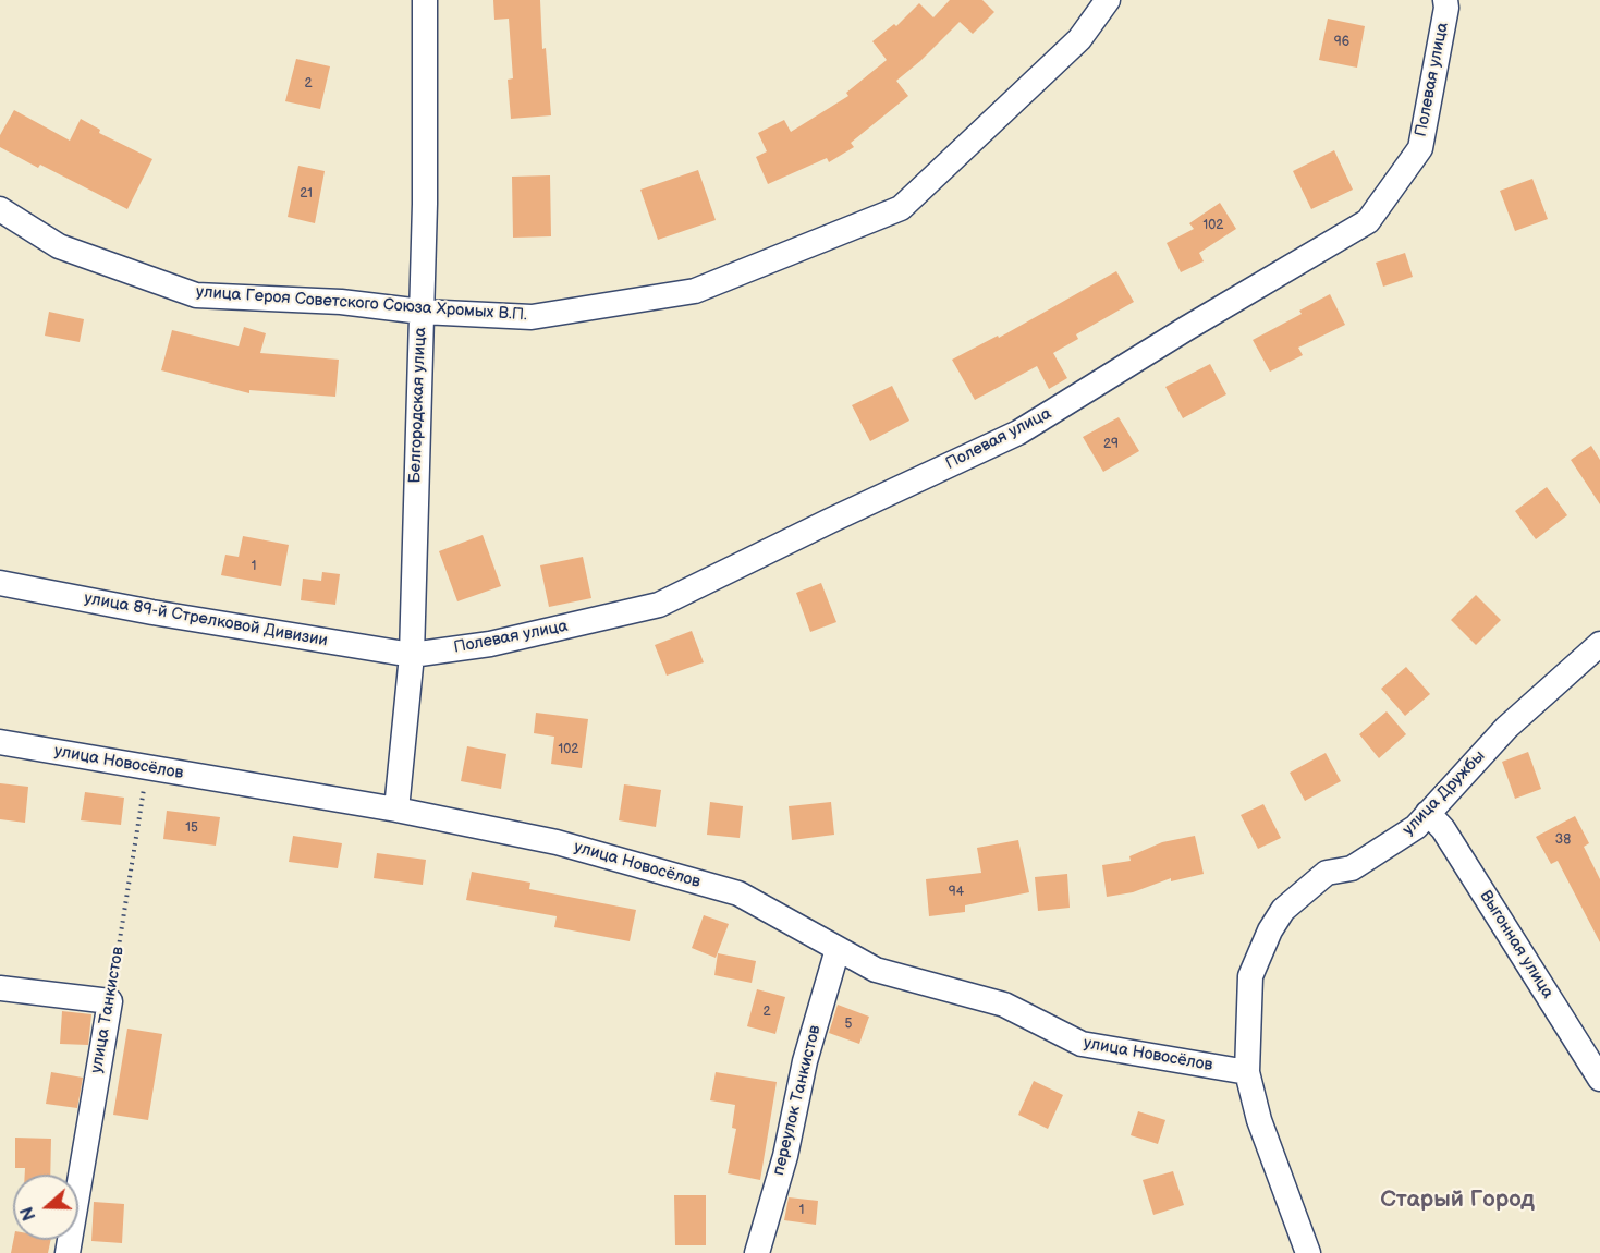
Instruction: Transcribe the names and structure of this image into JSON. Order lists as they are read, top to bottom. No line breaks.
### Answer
{"streets":{"street":["Полевая улица","улица Героя Советского Союза Хромых В.П.","Белгородская улица","улица 89-й Стрелковой Дивизии","улица Новосёлов","улица Дружбы","Выгонная улица","улица Танкистов","переулок Танкистов"]},"crossings":[["Полевая улица","Белгородская улица"],["Полевая улица","улица 89-й Стрелковой Дивизии"],["улица Героя Советского Союза Хромых В.П.","Белгородская улица"],["Белгородская улица","улица 89-й Стрелковой Дивизии"],["Белгородская улица","улица Новосёлов"],["улица Новосёлов","улица Дружбы"],["улица Новосёлов","улица Танкистов"],["улица Новосёлов","переулок Танкистов"],["улица Дружбы","Выгонная улица"]],"districts":["Старый Город"],"house_numbers":["96","2","21","102","29","1","102","15","38","94","2","5","1"],"north":"left"}
